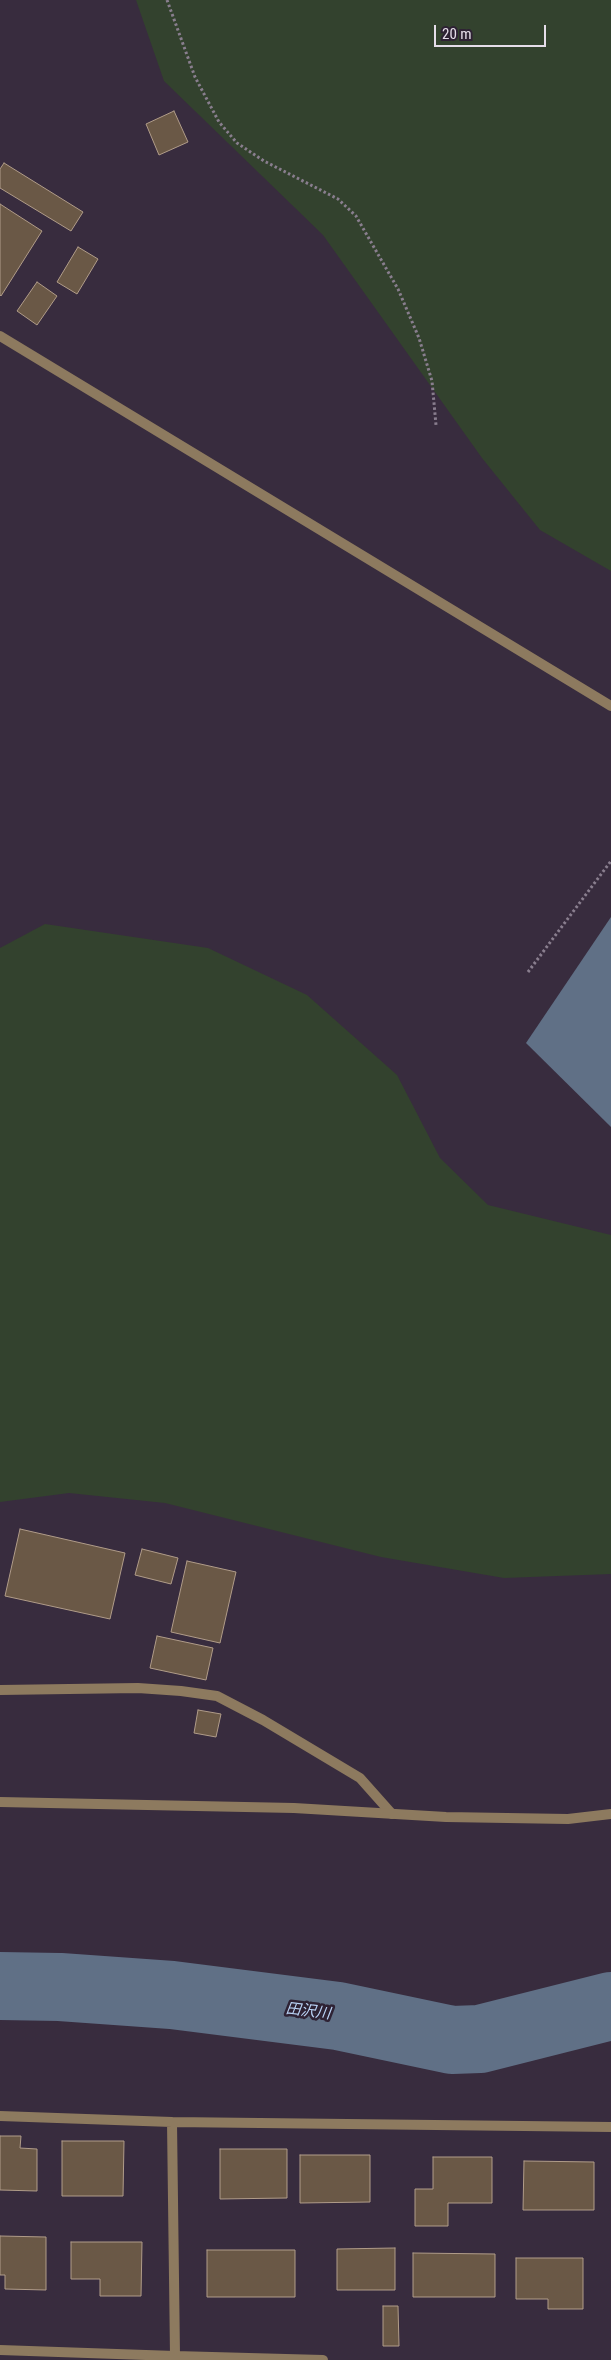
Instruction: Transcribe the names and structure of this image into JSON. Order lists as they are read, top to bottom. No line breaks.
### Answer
{"water":["田沢川"],"scale_bar":"20 m"}
